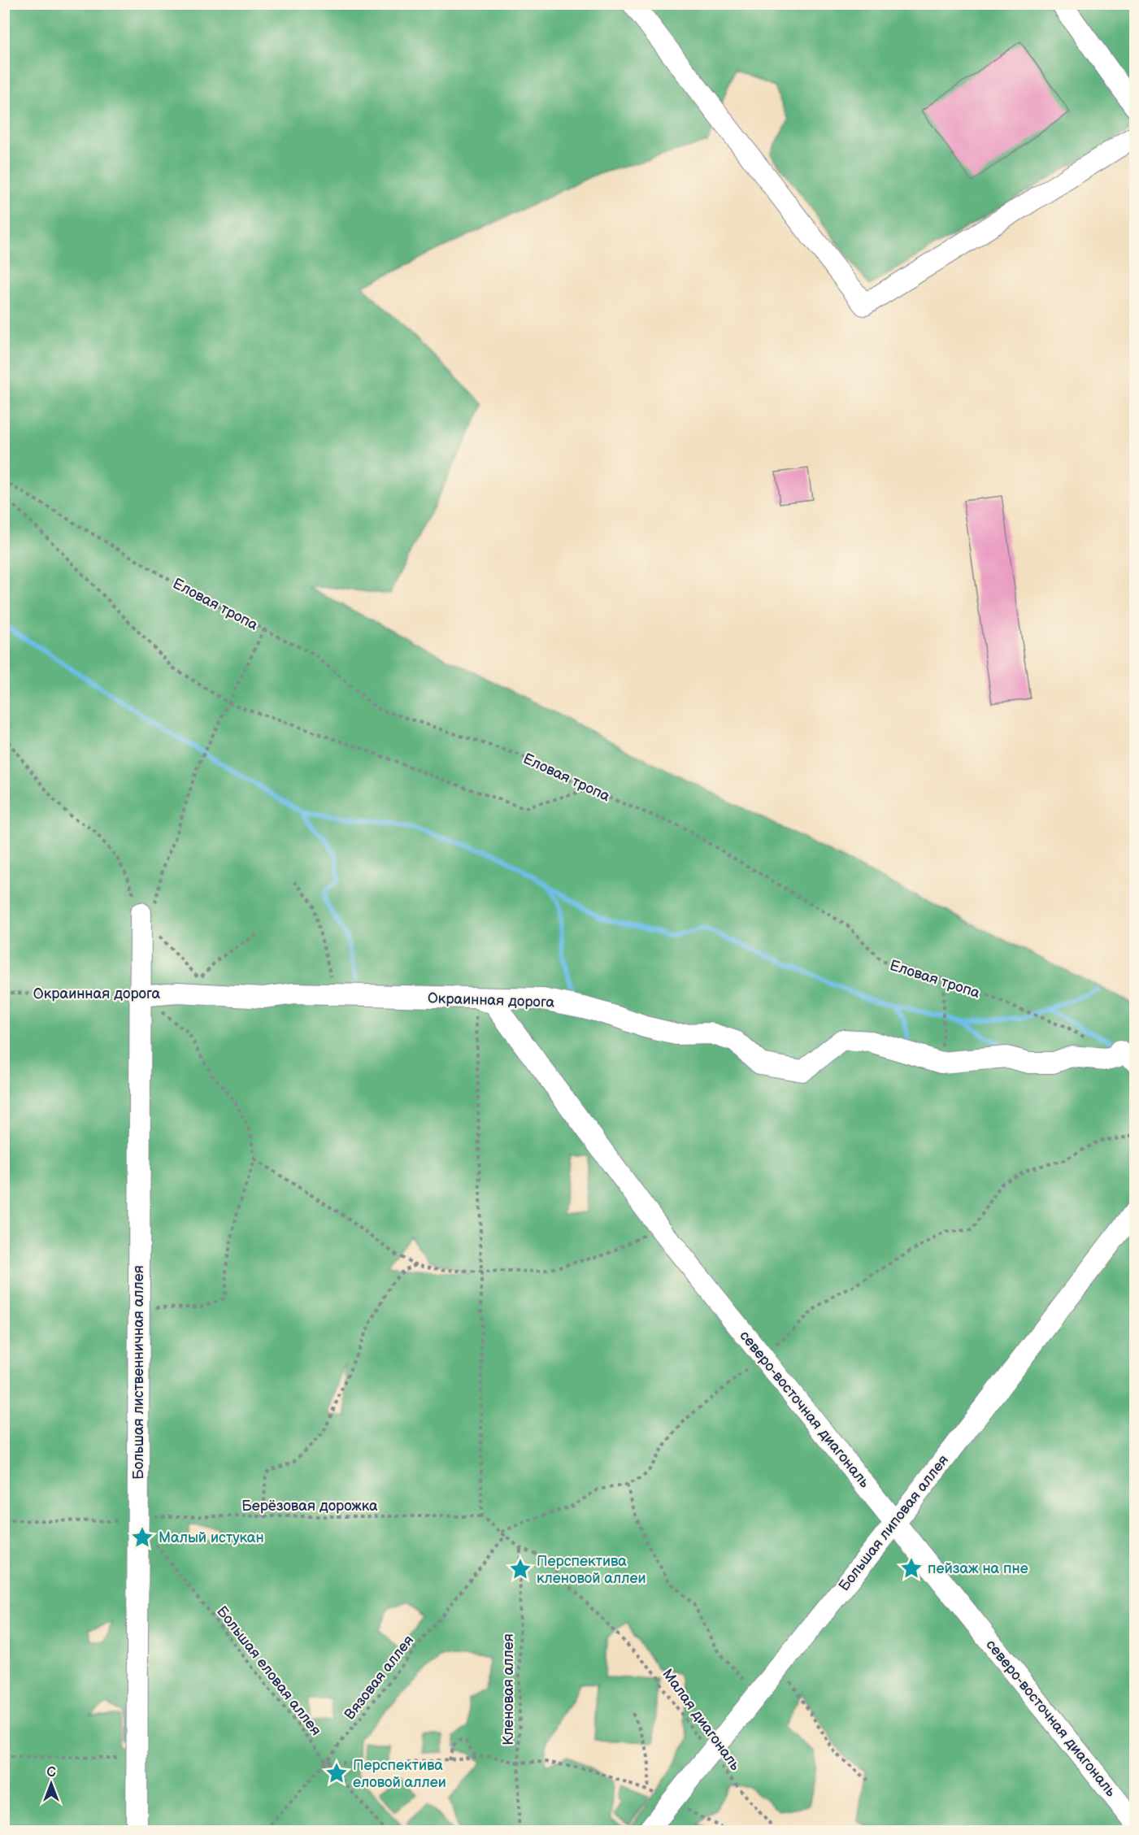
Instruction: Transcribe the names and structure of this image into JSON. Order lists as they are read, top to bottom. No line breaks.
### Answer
{"streets":{"street":["Окраинная дорога","Большая лиственничная аллея","северо-восточная диагональ","Большая липовая аллея"],"path":["Еловая тропа","Берёзовая дорожка","Большая еловая аллея","Вязовая аллея","Кленовая аллея","Малая диагональ"]},"crossings":[["Окраинная дорога","Большая лиственничная аллея"],["Окраинная дорога","северо-восточная диагональ"],["Большая лиственничная аллея","Берёзовая дорожка"],["северо-восточная диагональ","Большая липовая аллея"],["Берёзовая дорожка","Малая диагональ"],["Большая липовая аллея","Малая диагональ"],["Большая еловая аллея","Вязовая аллея"],["Вязовая аллея","Малая диагональ"],["Кленовая аллея","Малая диагональ"]],"places":{"place":["Малый истукан","пейзаж на пне","Перспектива кленовой аллеи","Перспектива еловой аллеи"]},"north":"top"}
